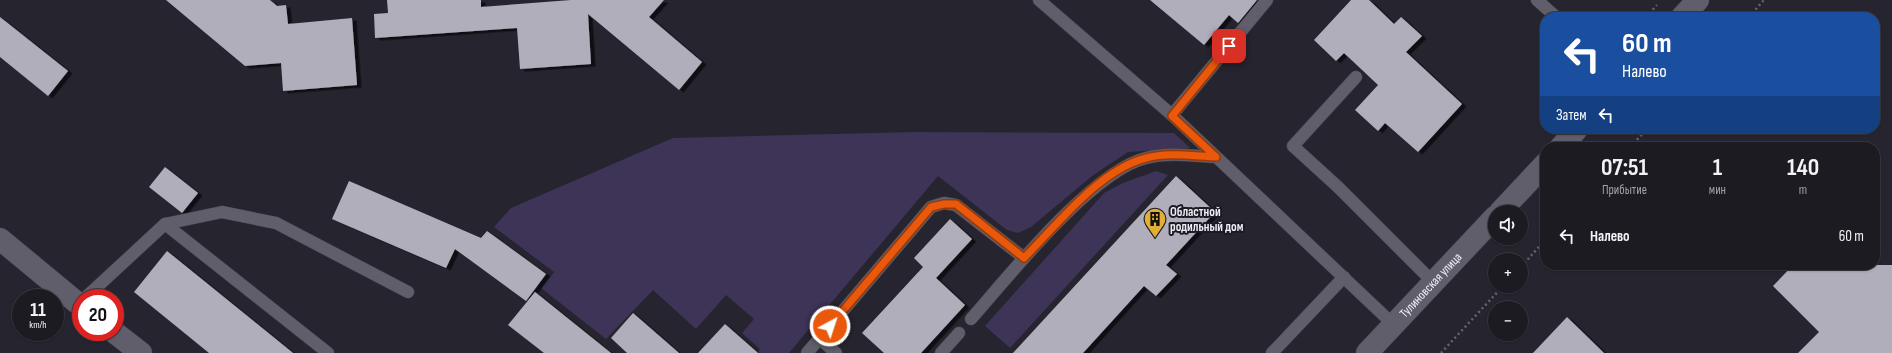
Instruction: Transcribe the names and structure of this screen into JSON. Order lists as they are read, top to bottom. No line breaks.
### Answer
{"streets":{"street":["Тулиновская улица"]},"places":{"building":["Областной родильный дом"]},"page":{"turn":["60 m","Налево"],"then":"Затем","eta":["07:51","Прибытие","1","мин","140","m"],"map_buttons":["+","−"],"list":[{"name":"Налево","value":"60 m"}],"speed":"11 km/h","limit":"20"}}
